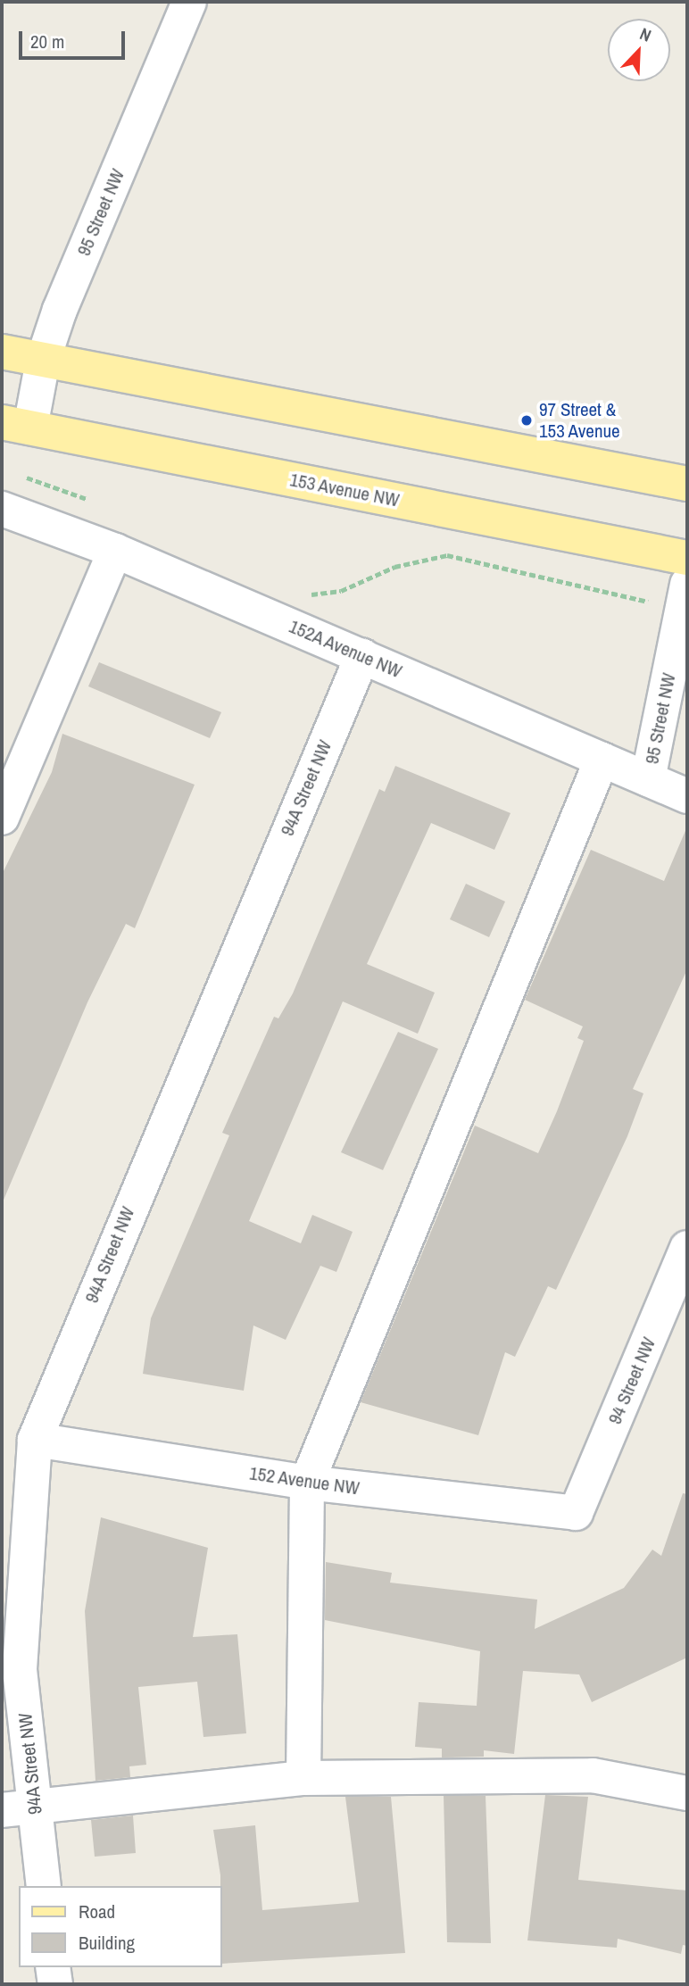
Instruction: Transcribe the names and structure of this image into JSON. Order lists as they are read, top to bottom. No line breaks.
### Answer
{"streets":{"main road":["153 Avenue NW"],"street":["95 Street NW","152A Avenue NW","94A Street NW","94 Street NW","152 Avenue NW"]},"crossings":[["95 Street NW","153 Avenue NW"],["95 Street NW","152A Avenue NW"],["152A Avenue NW","94A Street NW"],["94A Street NW","152 Avenue NW"],["94 Street NW","152 Avenue NW"]],"places":["97 Street & 153 Avenue"],"legend":["Road","Building"],"scale_bar":"20 m","north":"top right"}
